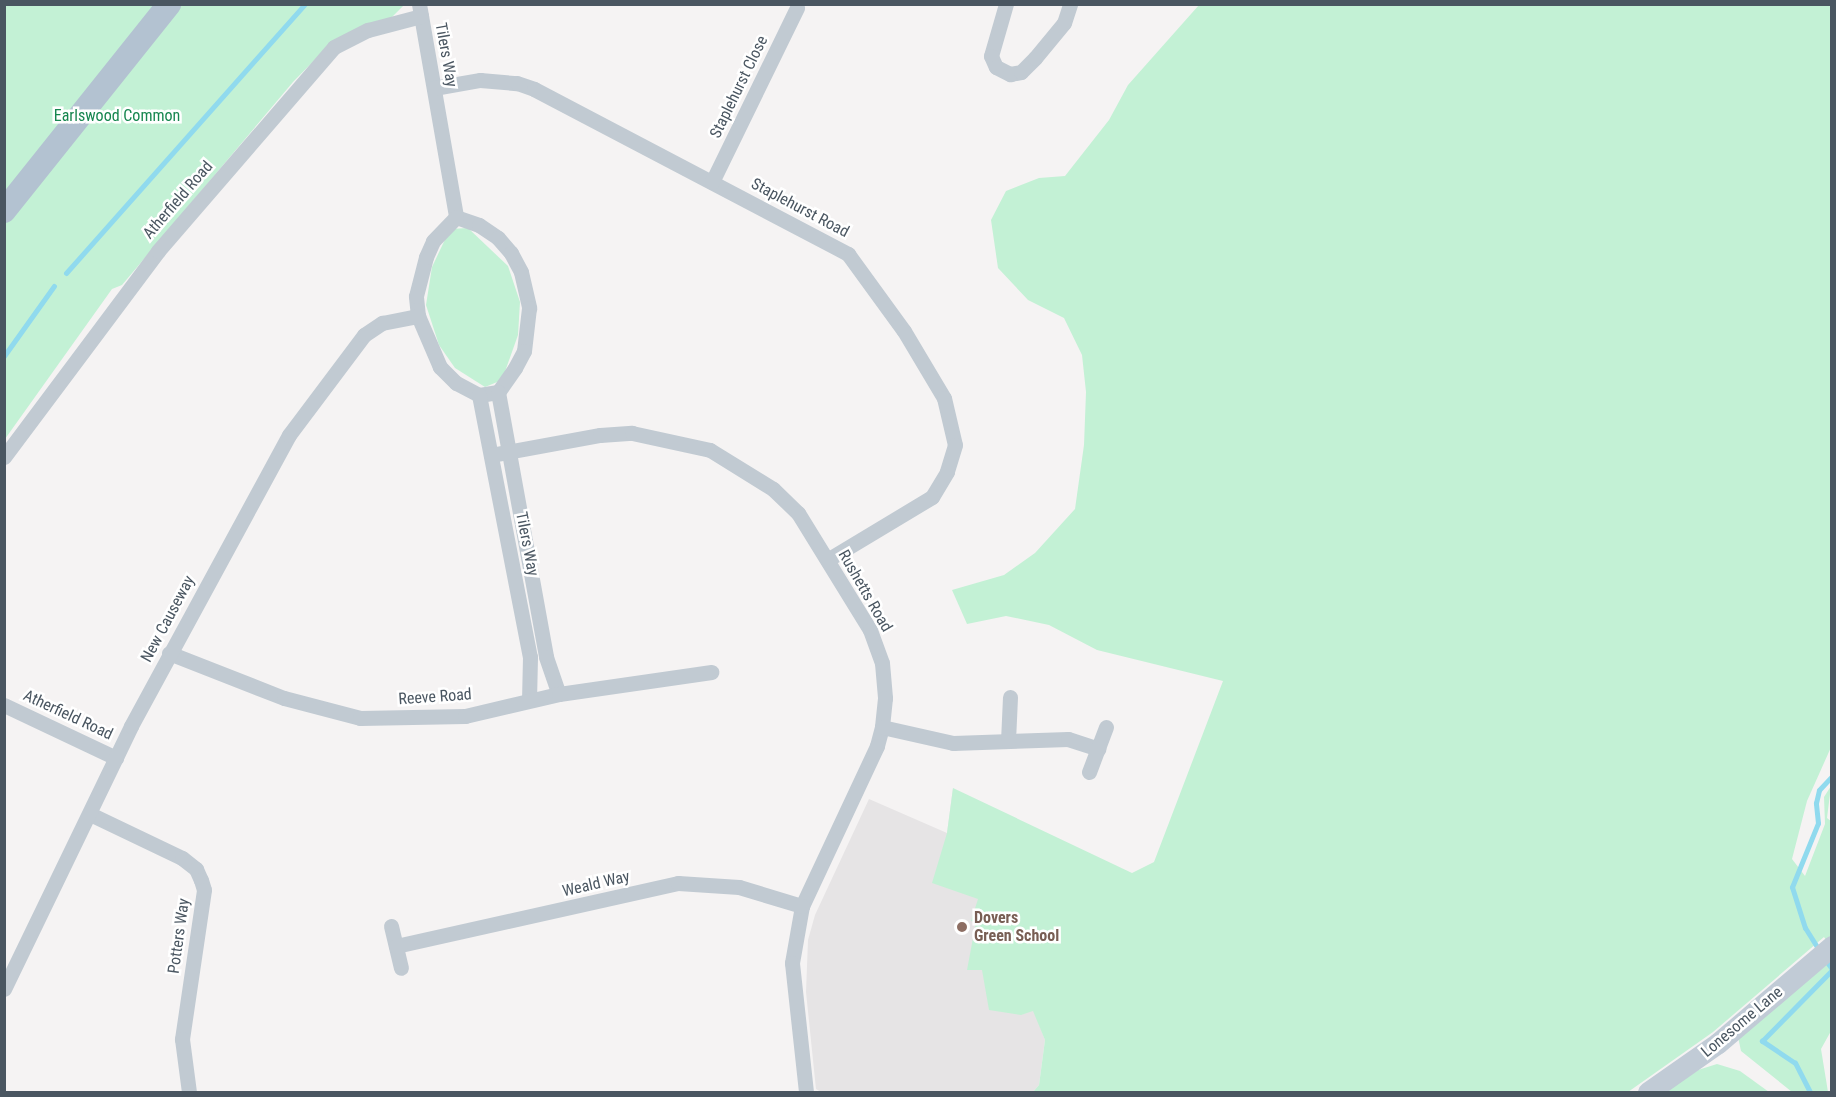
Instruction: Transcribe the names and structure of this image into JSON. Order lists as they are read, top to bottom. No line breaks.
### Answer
{"streets":{"street":["Tilers Way","Staplehurst Close","Atherfield Road","Staplehurst Road","Rushetts Road","New Causeway","Reeve Road","Weald Way","Potters Way","Lonesome Lane"]},"crossings":[["Tilers Way","Atherfield Road"],["Tilers Way","Staplehurst Road"],["Tilers Way","Rushetts Road"],["Tilers Way","New Causeway"],["Tilers Way","Reeve Road"],["Staplehurst Close","Staplehurst Road"],["Atherfield Road","New Causeway"],["Staplehurst Road","Rushetts Road"],["Rushetts Road","Weald Way"],["New Causeway","Reeve Road"],["New Causeway","Potters Way"]],"parks":["Earlswood Common"],"places":["Dovers Green School"]}
